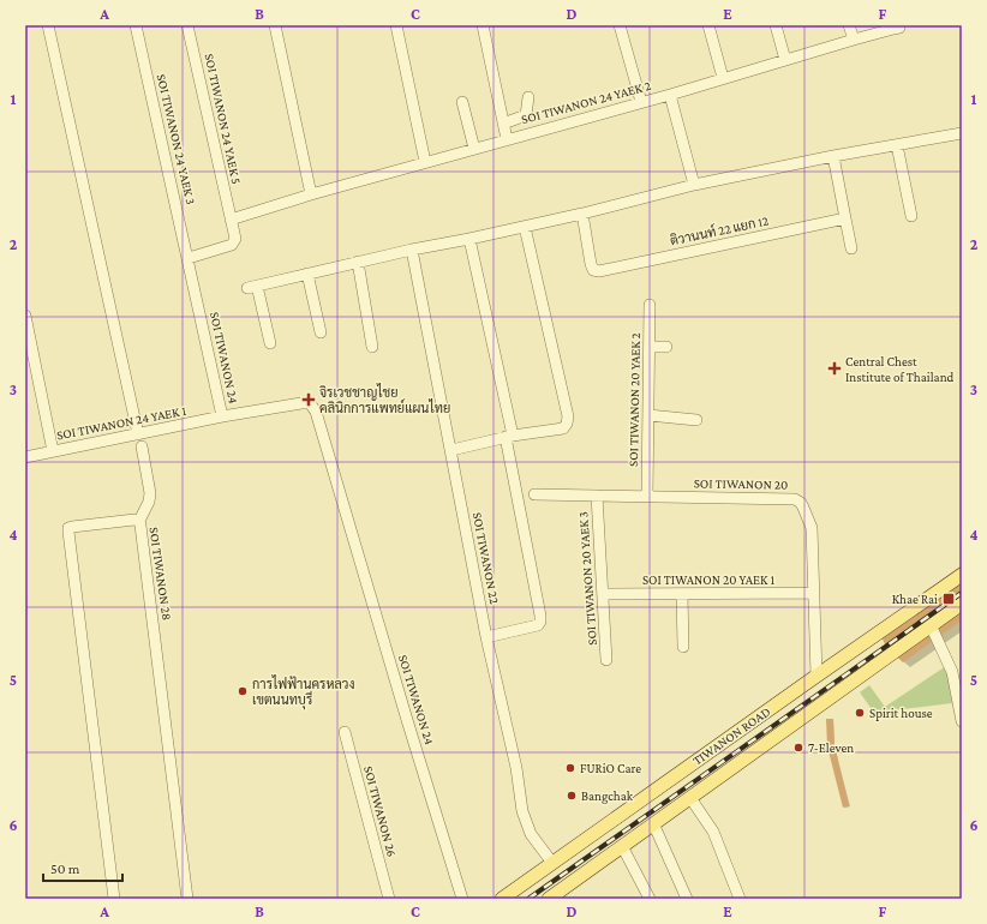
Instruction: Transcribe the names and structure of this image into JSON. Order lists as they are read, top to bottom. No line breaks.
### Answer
{"streets":{"main road":["TIWANON ROAD"],"street":["SOI TIWANON 24 YAEK 2","SOI TIWANON 24 YAEK 5","SOI TIWANON 24 YAEK 3","ติวานนท์ 22 แยก 12","SOI TIWANON 24","SOI TIWANON 20 YAEK 2","SOI TIWANON 24 YAEK 1","SOI TIWANON 20","SOI TIWANON 22","SOI TIWANON 28","SOI TIWANON 20 YAEK 3","SOI TIWANON 20 YAEK 1","SOI TIWANON 26"]},"crossings":[["SOI TIWANON 24 YAEK 3","SOI TIWANON 24"],["SOI TIWANON 24","SOI TIWANON 24 YAEK 1"],["SOI TIWANON 20 YAEK 2","SOI TIWANON 20"],["SOI TIWANON 20","SOI TIWANON 20 YAEK 3"],["SOI TIWANON 20","SOI TIWANON 20 YAEK 1"],["SOI TIWANON 20","TIWANON ROAD"],["SOI TIWANON 22","TIWANON ROAD"],["SOI TIWANON 20 YAEK 3","SOI TIWANON 20 YAEK 1"]],"places":{"health":["Central Chest Institute of Thailand","จิรเวชชาญไชย คลินิกการแพทย์แผนไทย"],"transit":["Khae Rai"],"other":["การไฟฟ้านครหลวง เขตนนทบุรี","Spirit house","7-Eleven","FURiO Care","Bangchak"]},"scale_bar":"50 m","grid":{"columns":["A","B","C","D","E","F"],"rows":["1","2","3","4","5","6"]}}
